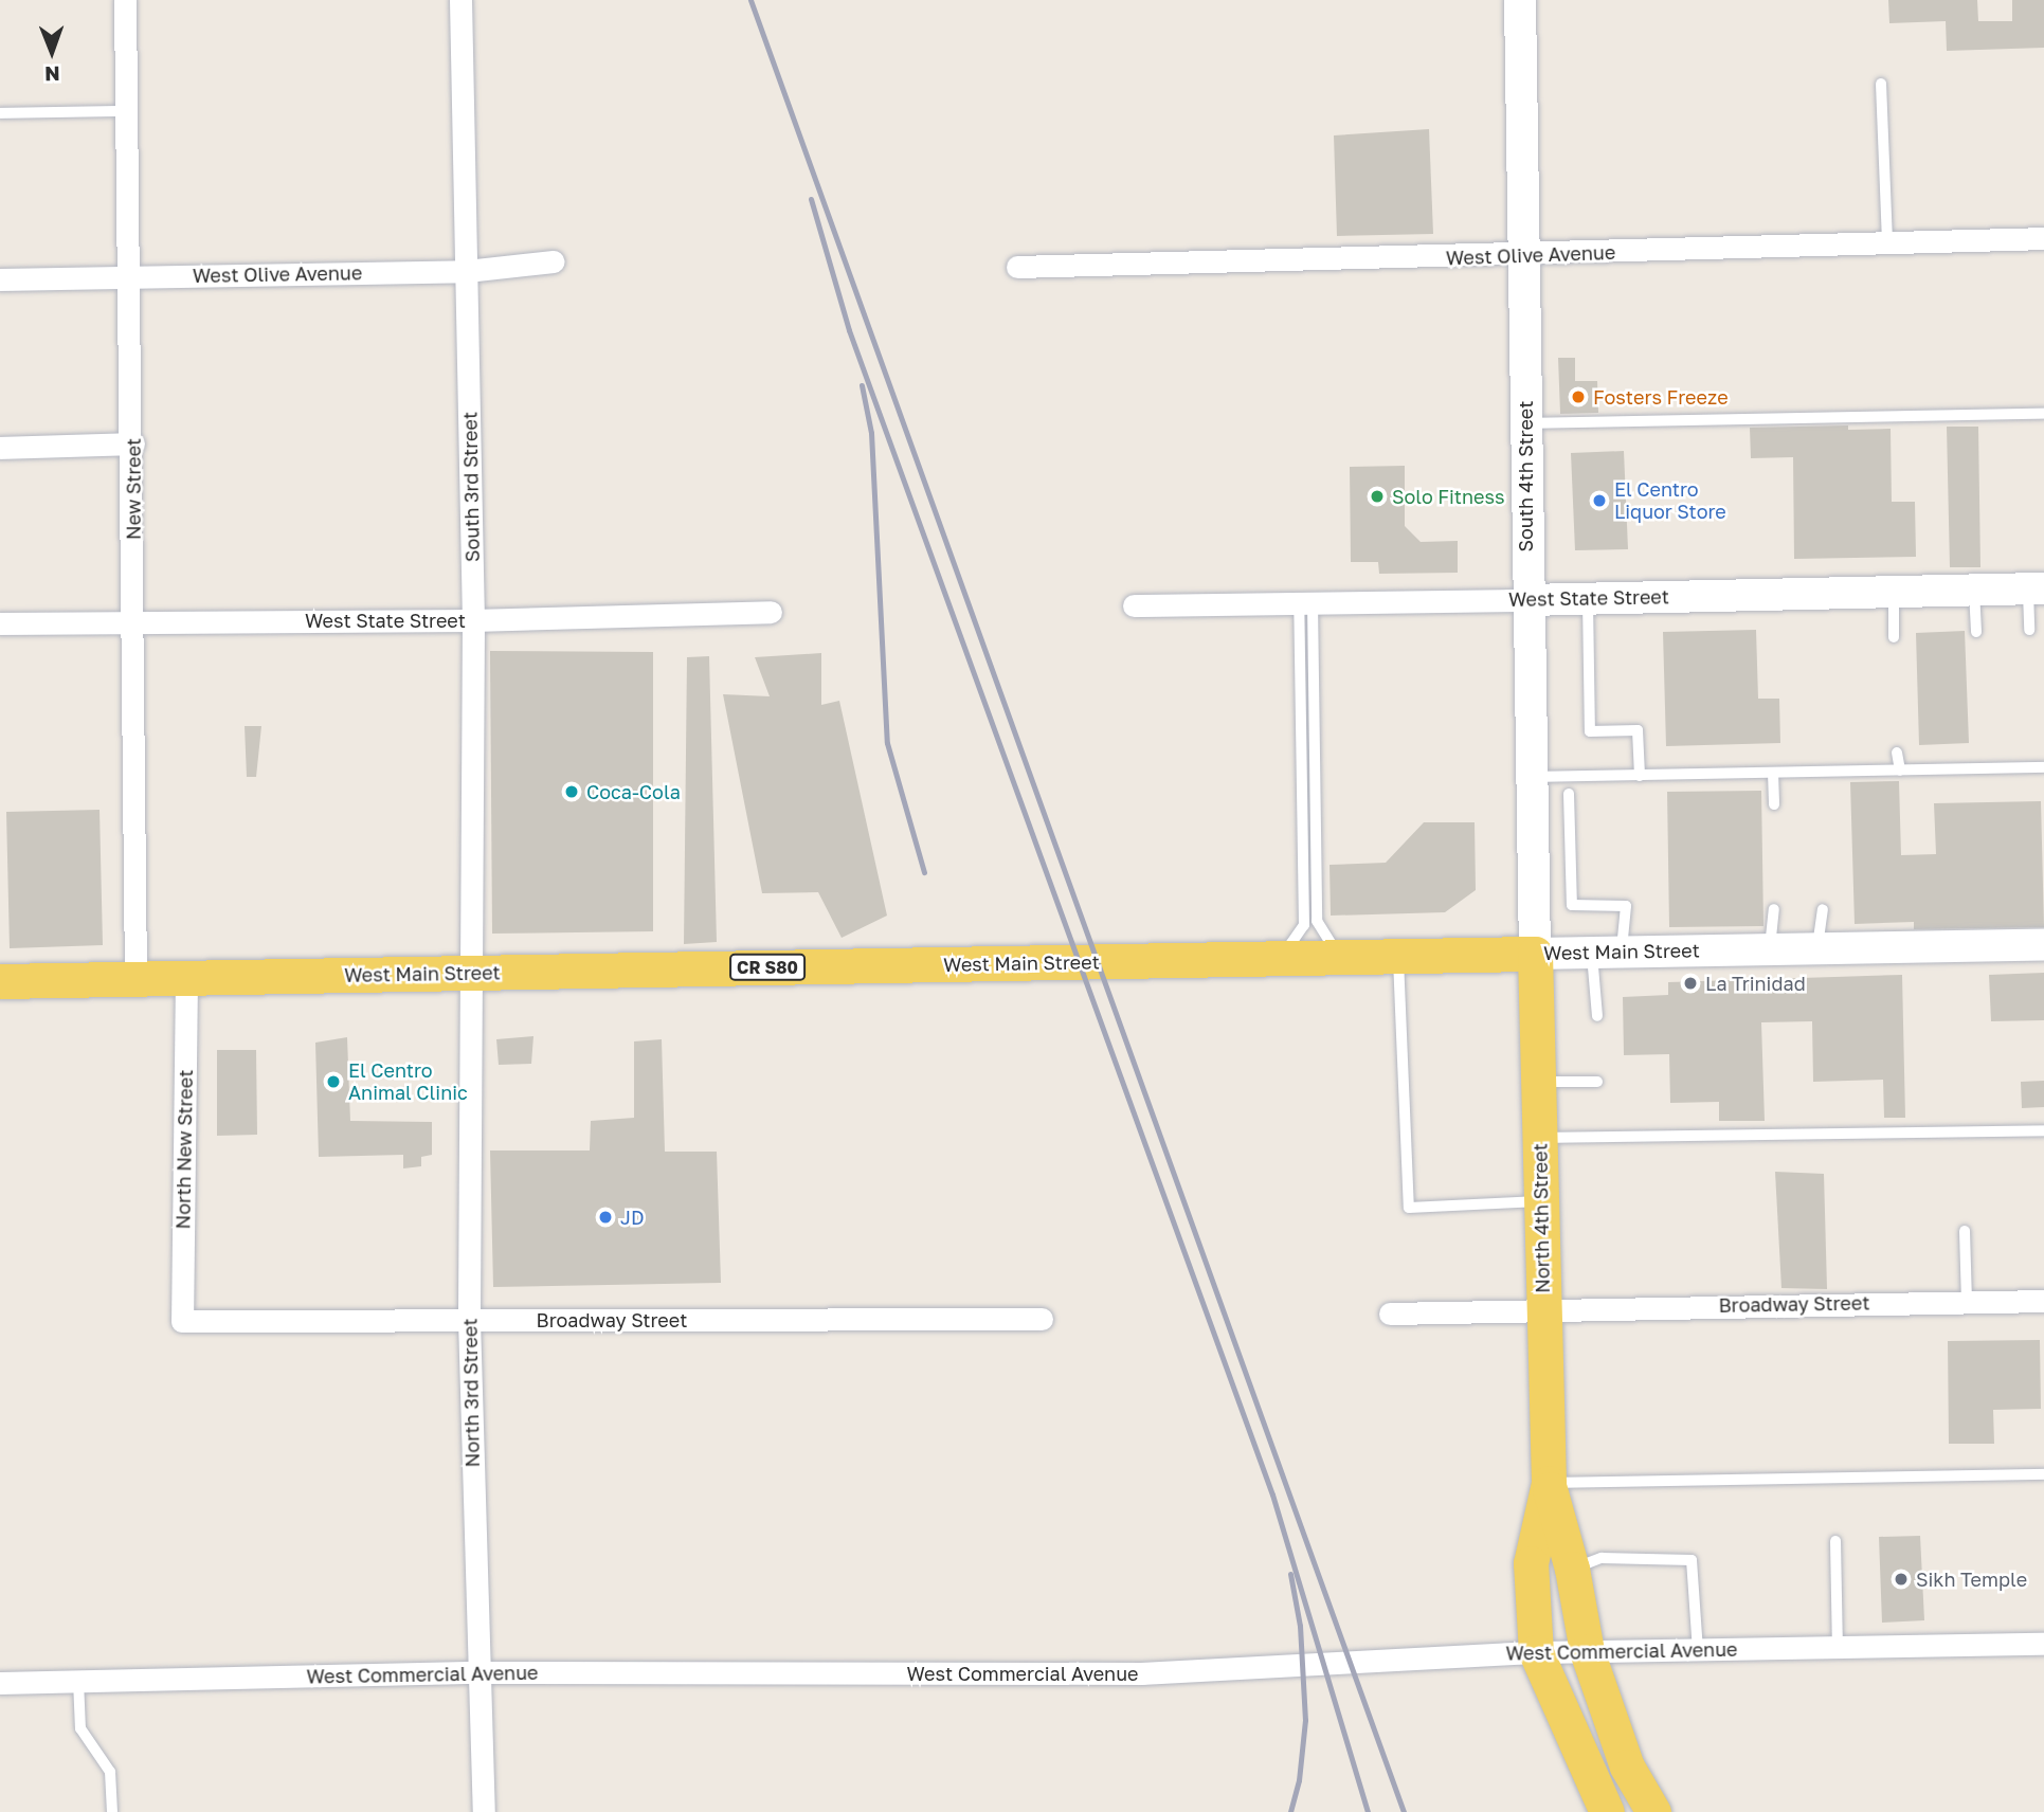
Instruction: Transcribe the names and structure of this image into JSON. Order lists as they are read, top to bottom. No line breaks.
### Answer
{"streets":{"main road":["West Main Street","CR S80","North 4th Street"],"street":["West Olive Avenue","South 4th Street","South 3rd Street","New Street","West State Street","North New Street","Broadway Street","North 3rd Street","West Commercial Avenue"]},"crossings":[["West Olive Avenue","South 4th Street"],["West Olive Avenue","South 3rd Street"],["West Olive Avenue","New Street"],["South 4th Street","West State Street"],["South 4th Street","West Main Street"],["South 4th Street","North 4th Street"],["South 3rd Street","West State Street"],["South 3rd Street","West Main Street"],["South 3rd Street","North 3rd Street"],["New Street","West State Street"],["New Street","West Main Street"],["West Main Street","North New Street"],["West Main Street","North 4th Street"],["West Main Street","North 3rd Street"],["North New Street","Broadway Street"],["North 4th Street","Broadway Street"],["North 4th Street","West Commercial Avenue"],["Broadway Street","North 3rd Street"],["North 3rd Street","West Commercial Avenue"]],"places":["Fosters Freeze","Solo Fitness","El Centro Liquor Store","Coca-Cola","La Trinidad","El Centro Animal Clinic","JD","Sikh Temple"],"north":"bottom"}
